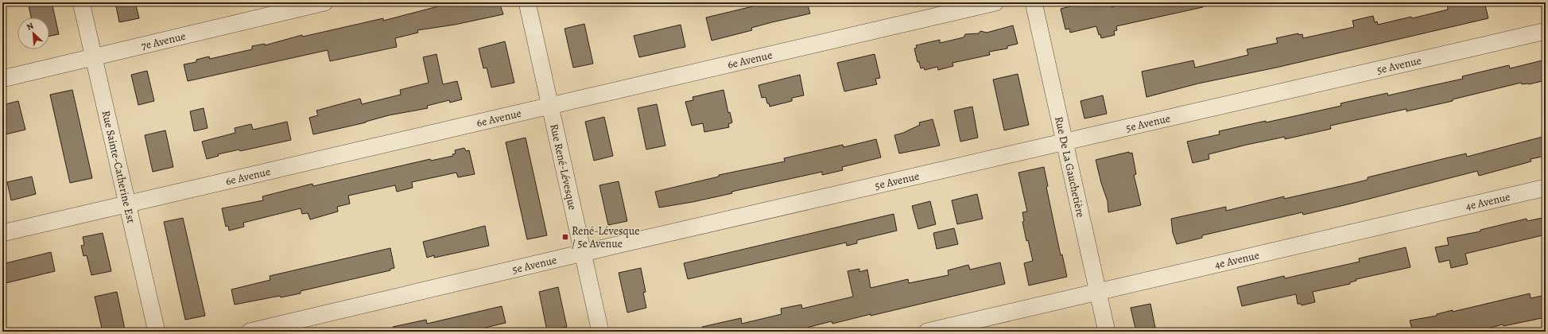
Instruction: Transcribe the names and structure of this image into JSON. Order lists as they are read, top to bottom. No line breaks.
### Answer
{"streets":{"street":["7e Avenue","6e Avenue","5e Avenue","Rue Sainte-Catherine Est","Rue René-Lévesque","Rue De La Gauchetière","4e Avenue"]},"crossings":[["7e Avenue","Rue Sainte-Catherine Est"],["6e Avenue","Rue Sainte-Catherine Est"],["6e Avenue","Rue René-Lévesque"],["5e Avenue","Rue René-Lévesque"],["5e Avenue","Rue De La Gauchetière"],["Rue De La Gauchetière","4e Avenue"]],"places":{"transit":["René-Lévesque / 5e Avenue"]},"north":"top left"}
